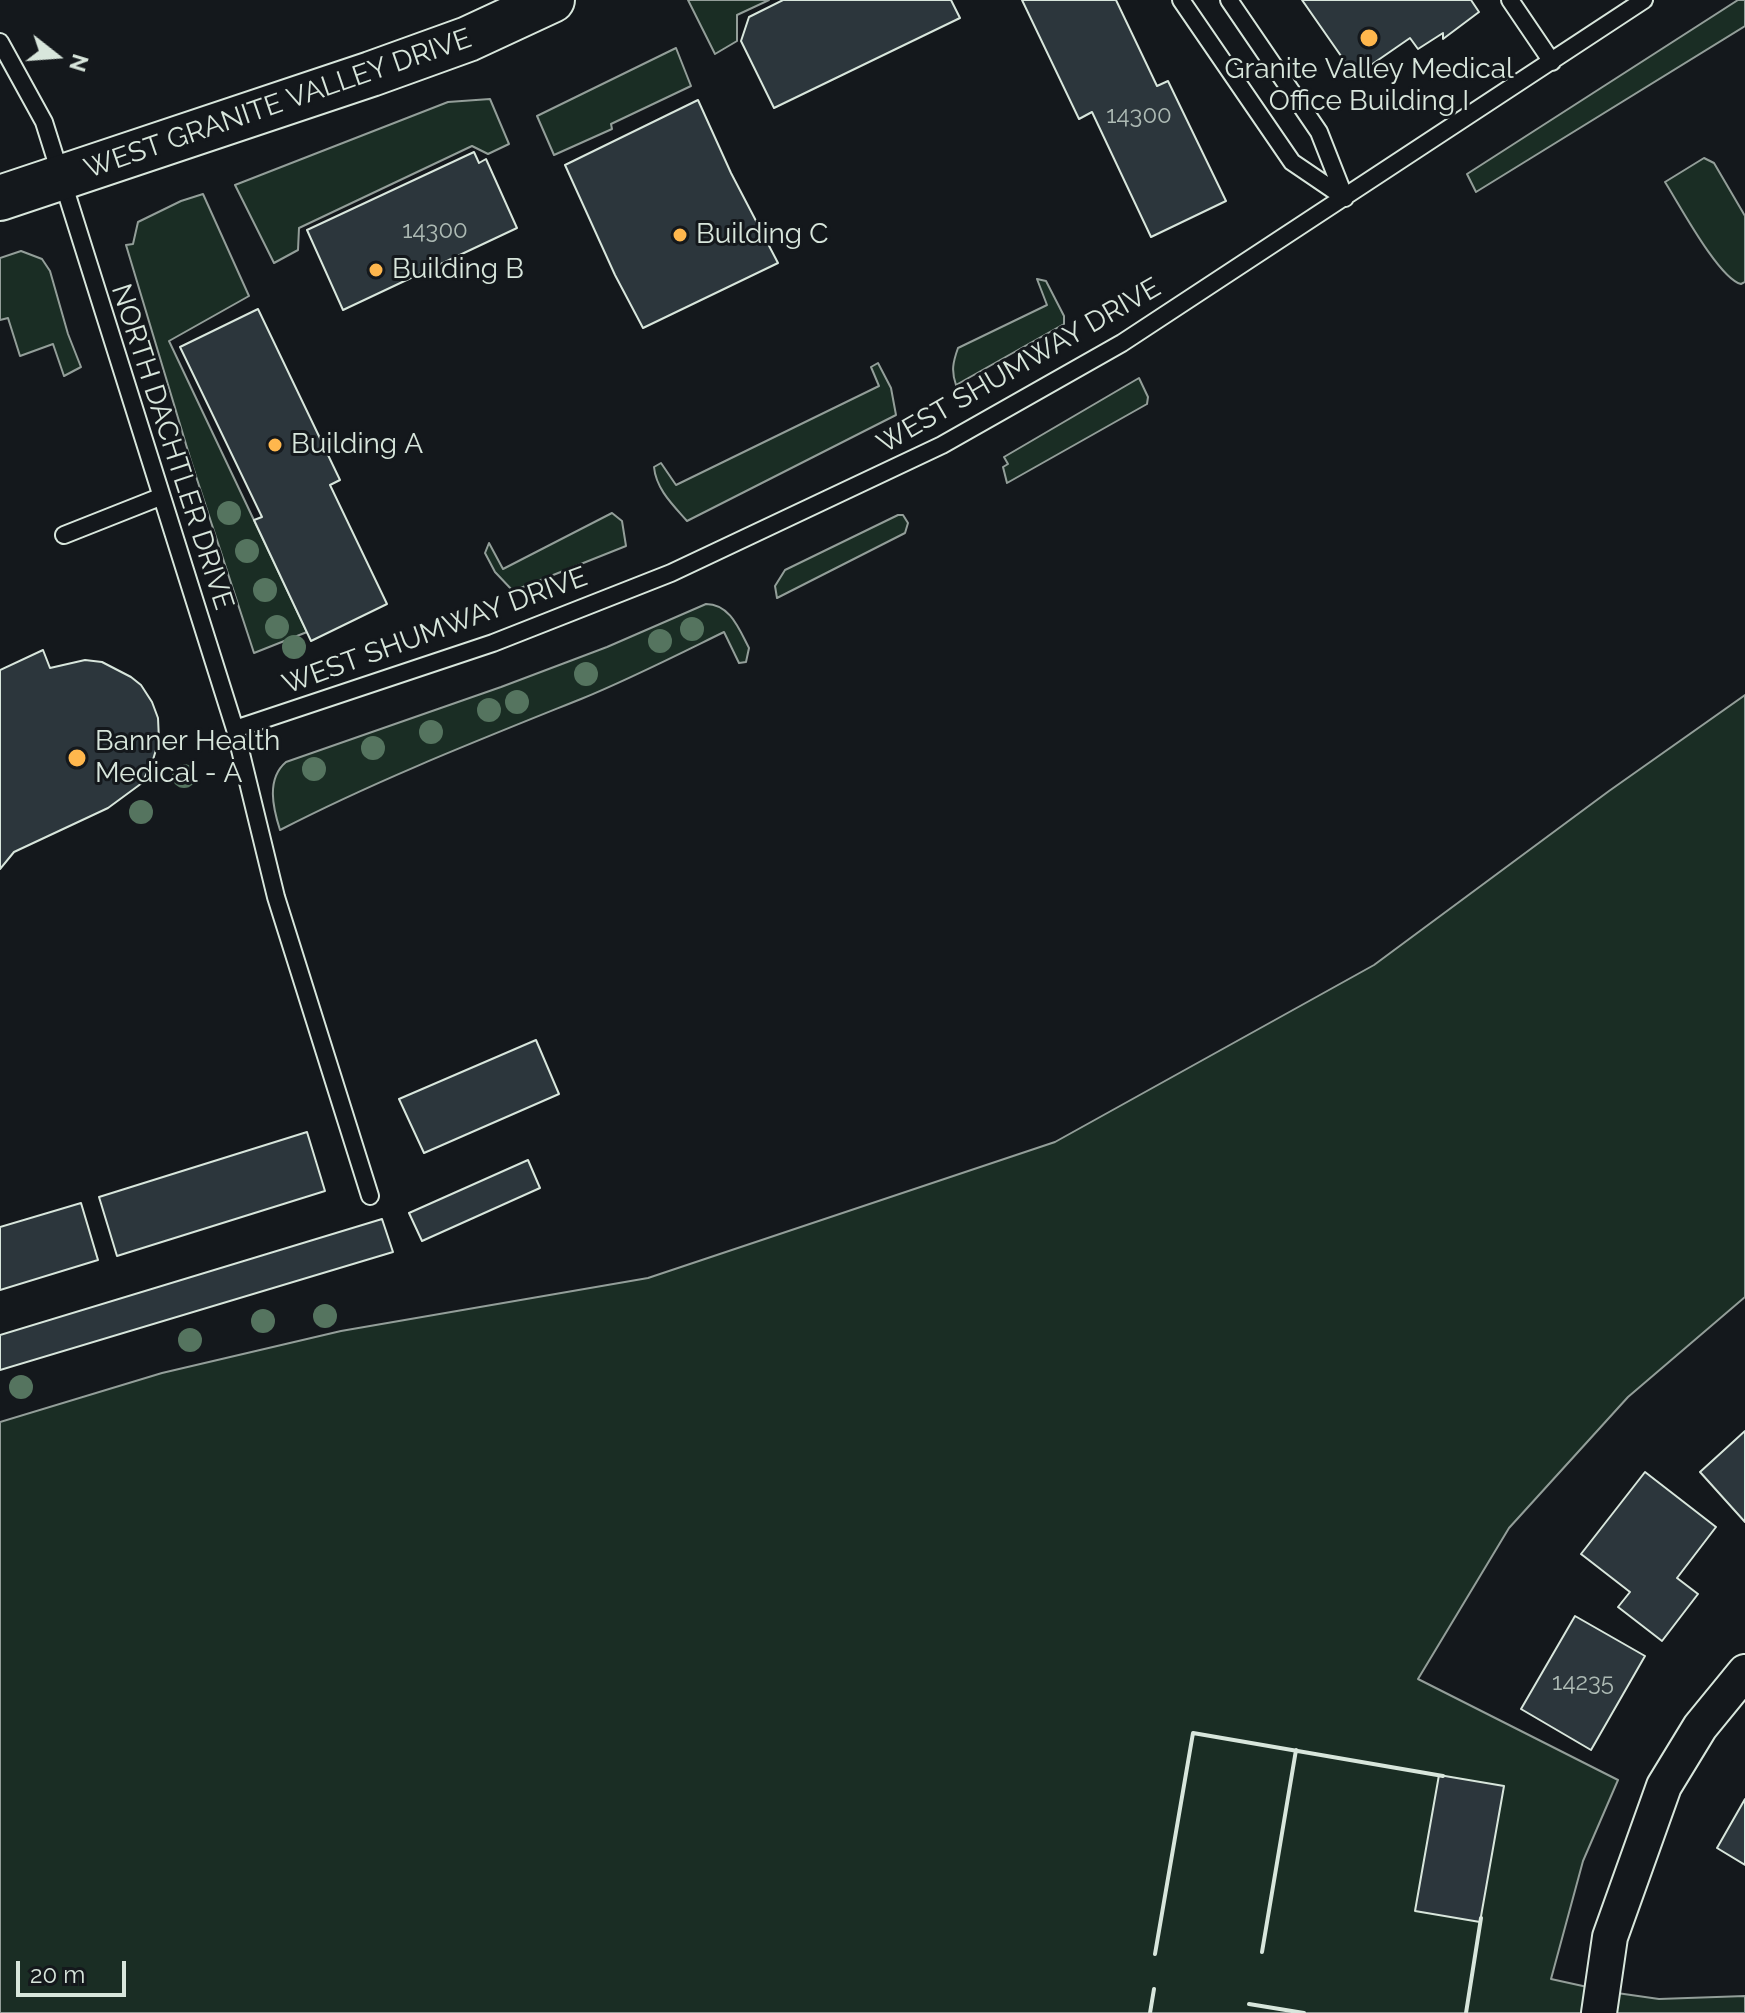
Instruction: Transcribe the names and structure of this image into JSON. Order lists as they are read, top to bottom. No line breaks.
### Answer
{"streets":{"street":["WEST GRANITE VALLEY DRIVE"],"lane":["WEST SHUMWAY DRIVE","NORTH DACHTLER DRIVE"]},"crossings":[["WEST GRANITE VALLEY DRIVE","NORTH DACHTLER DRIVE"],["WEST SHUMWAY DRIVE","NORTH DACHTLER DRIVE"]],"places":["Granite Valley Medical Office Building I","Building C","Building B","Building A","Banner Health Medical - A"],"house_numbers":["14300","14300","14235"],"scale_bar":"20 m","north":"right"}
